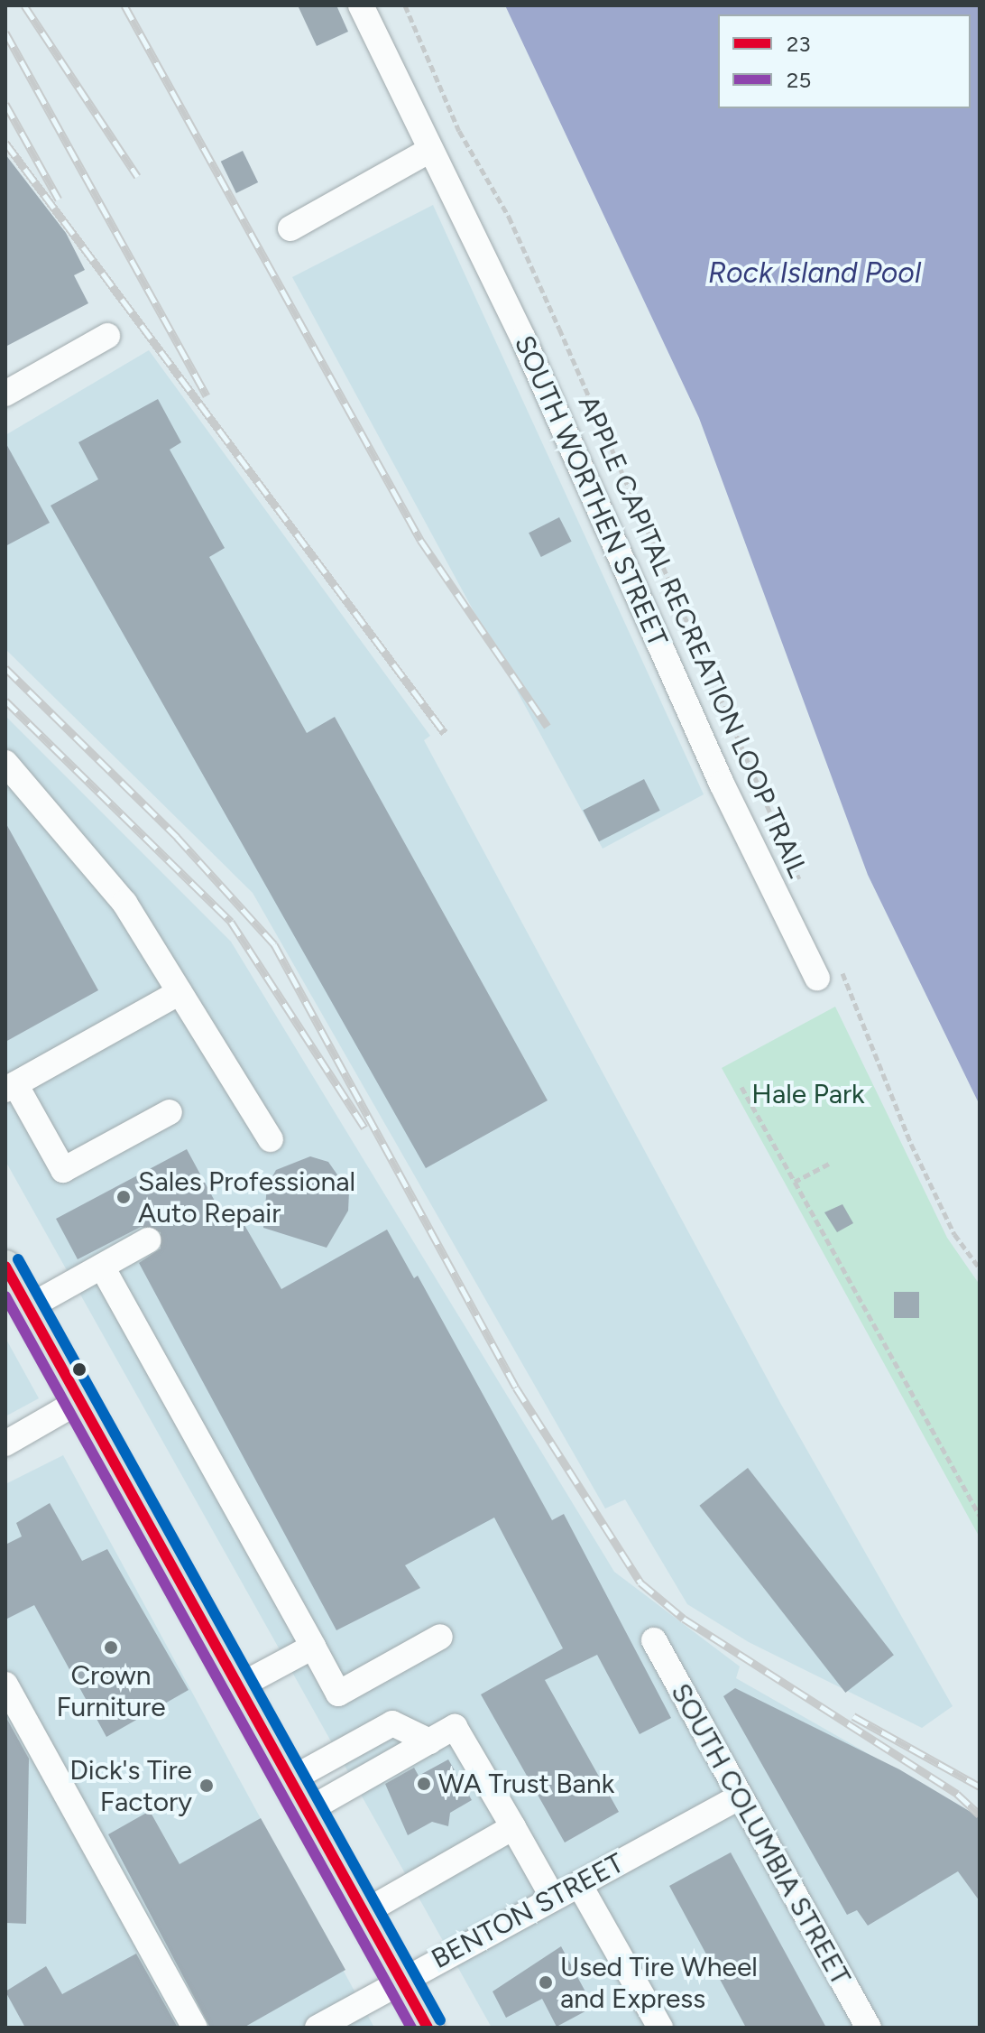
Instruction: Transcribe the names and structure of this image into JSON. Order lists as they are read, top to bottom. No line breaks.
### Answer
{"streets":{"street":["SOUTH WORTHEN STREET","SOUTH COLUMBIA STREET","BENTON STREET"],"path":["APPLE CAPITAL RECREATION LOOP TRAIL"]},"crossings":[["SOUTH COLUMBIA STREET","BENTON STREET"]],"water":["Rock Island Pool"],"parks":["Hale Park"],"places":["Sales Professional Auto Repair","Crown Furniture","WA Trust Bank","Dick's Tire Factory","Used Tire Wheel and Express"],"lines":["transit line 23","transit line 25"],"legend":["23","25"]}
